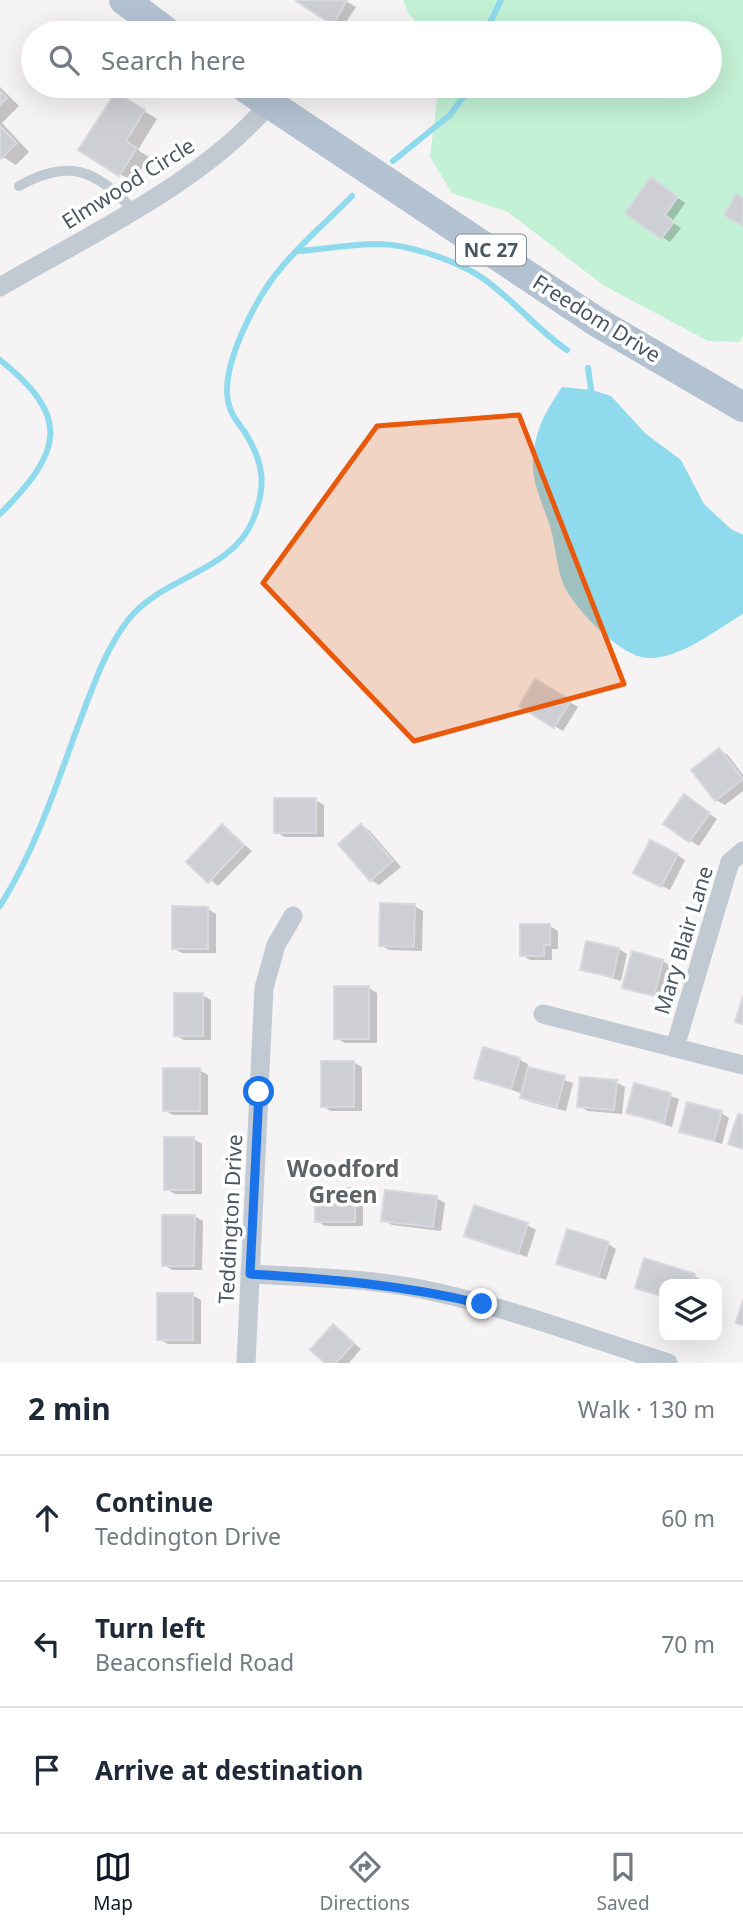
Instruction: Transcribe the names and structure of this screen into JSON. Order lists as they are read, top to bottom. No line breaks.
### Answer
{"streets":{"main road":["NC 27","Freedom Drive"],"street":["Elmwood Circle","Mary Blair Lane","Teddington Drive"]},"crossings":[["Elmwood Circle","Freedom Drive"]],"districts":["Woodford Green"],"page":{"search":"Search here","heading":["2 min","Walk · 130 m"],"list":[["Continue","Teddington Drive","60 m"],["Turn left","Beaconsfield Road","70 m"],"Arrive at destination"],"nav":["Map","Directions","Saved"]}}
